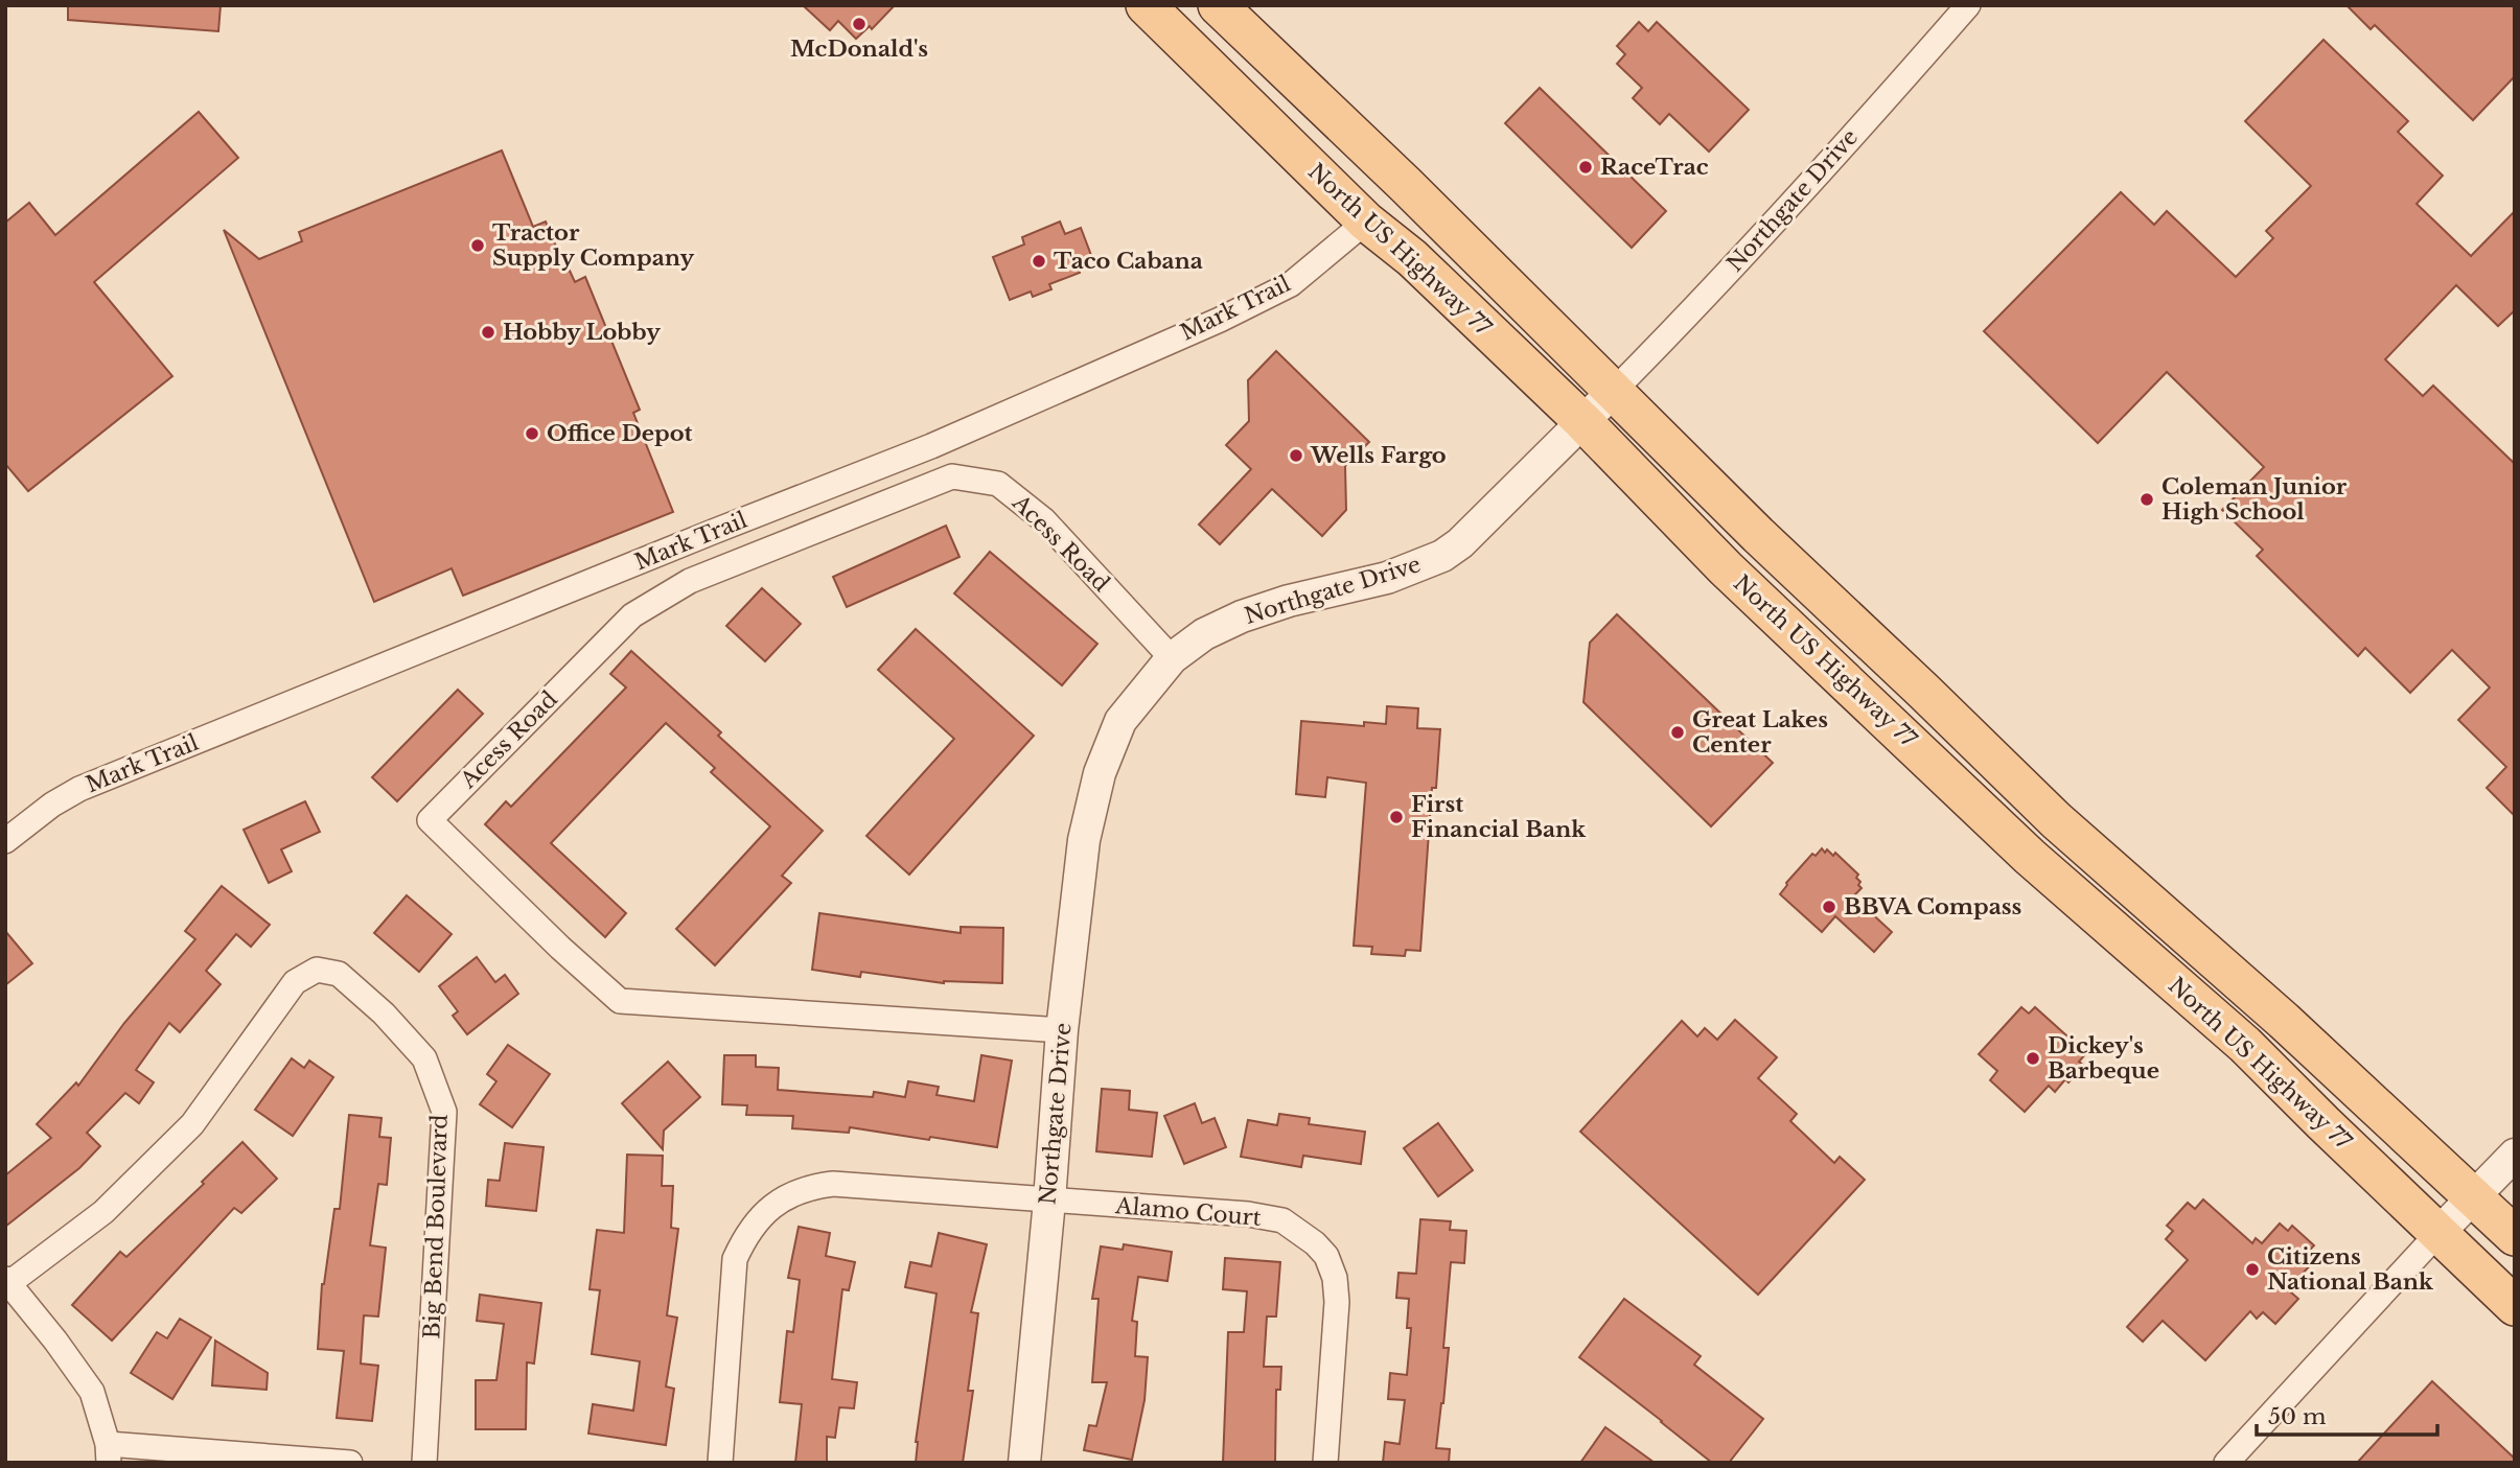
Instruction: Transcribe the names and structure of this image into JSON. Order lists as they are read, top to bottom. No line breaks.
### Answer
{"streets":{"main road":["North US Highway 77"],"street":["Northgate Drive","Mark Trail","Acess Road","Alamo Court","Big Bend Boulevard"]},"crossings":[["Northgate Drive","North US Highway 77"],["Northgate Drive","Acess Road"],["Northgate Drive","Alamo Court"],["North US Highway 77","Mark Trail"]],"places":["McDonald's","RaceTrac","Tractor Supply Company","Taco Cabana","Hobby Lobby","Office Depot","Wells Fargo","Coleman Junior High School","Great Lakes Center","First Financial Bank","BBVA Compass","Dickey's Barbeque","Citizens National Bank"],"scale_bar":"50 m"}
